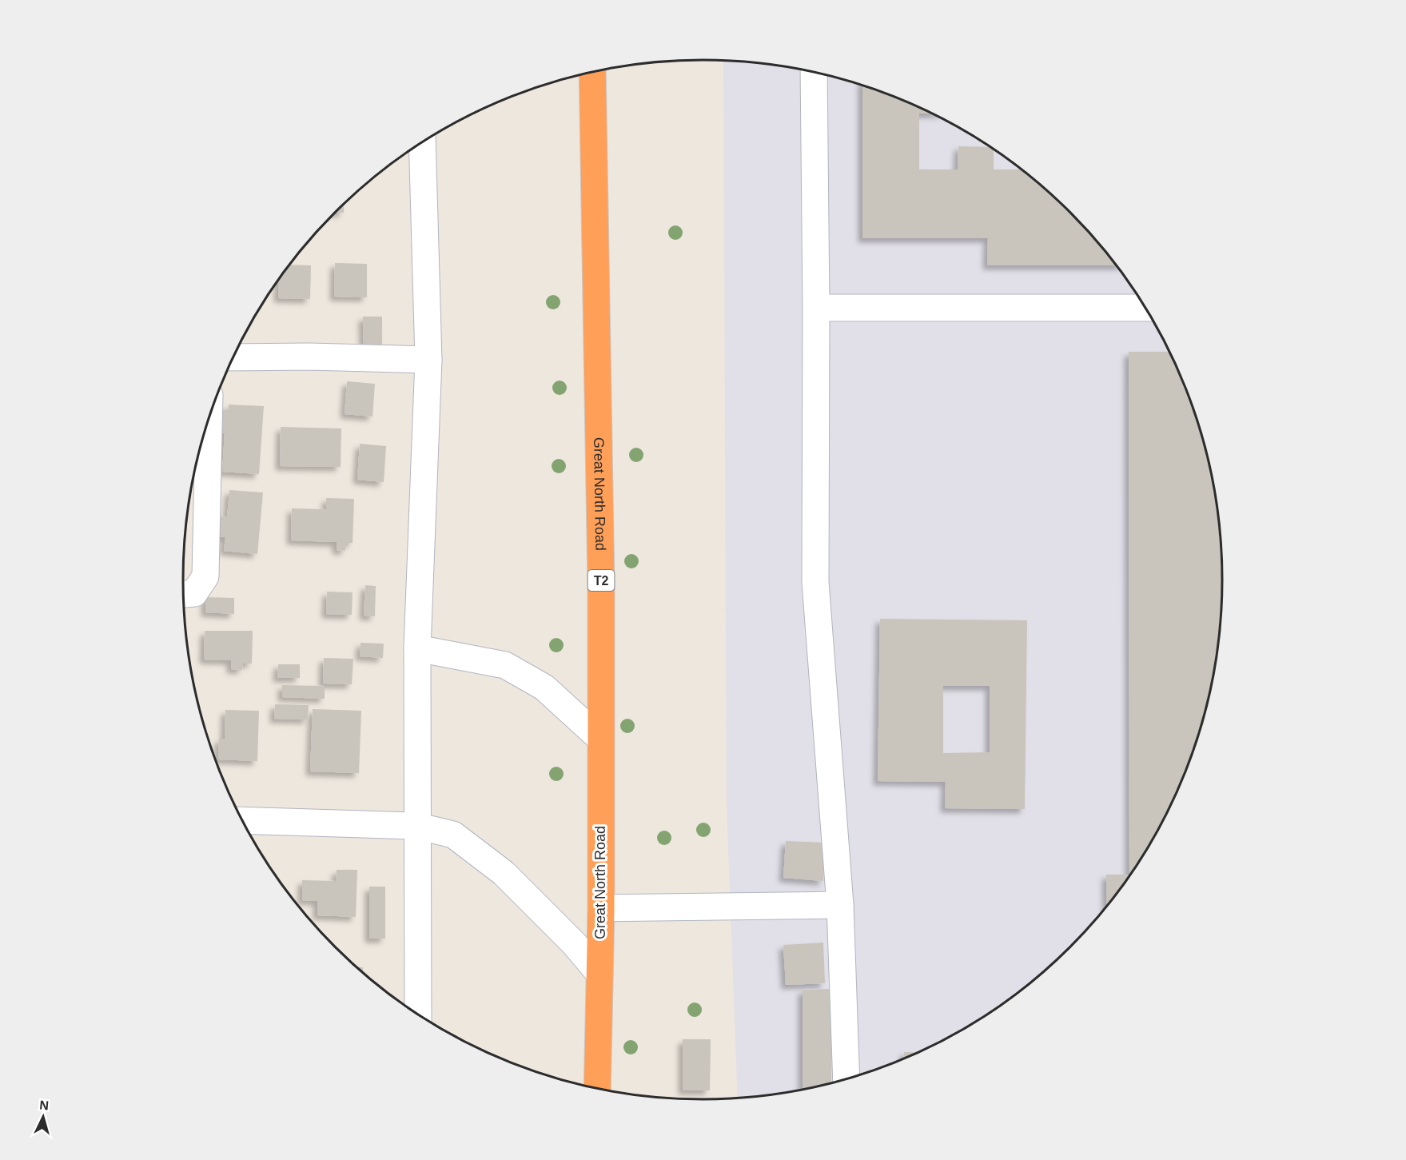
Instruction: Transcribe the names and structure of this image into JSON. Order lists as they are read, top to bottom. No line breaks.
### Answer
{"streets":{"highway":["Great North Road","T2"]},"north":"top"}
